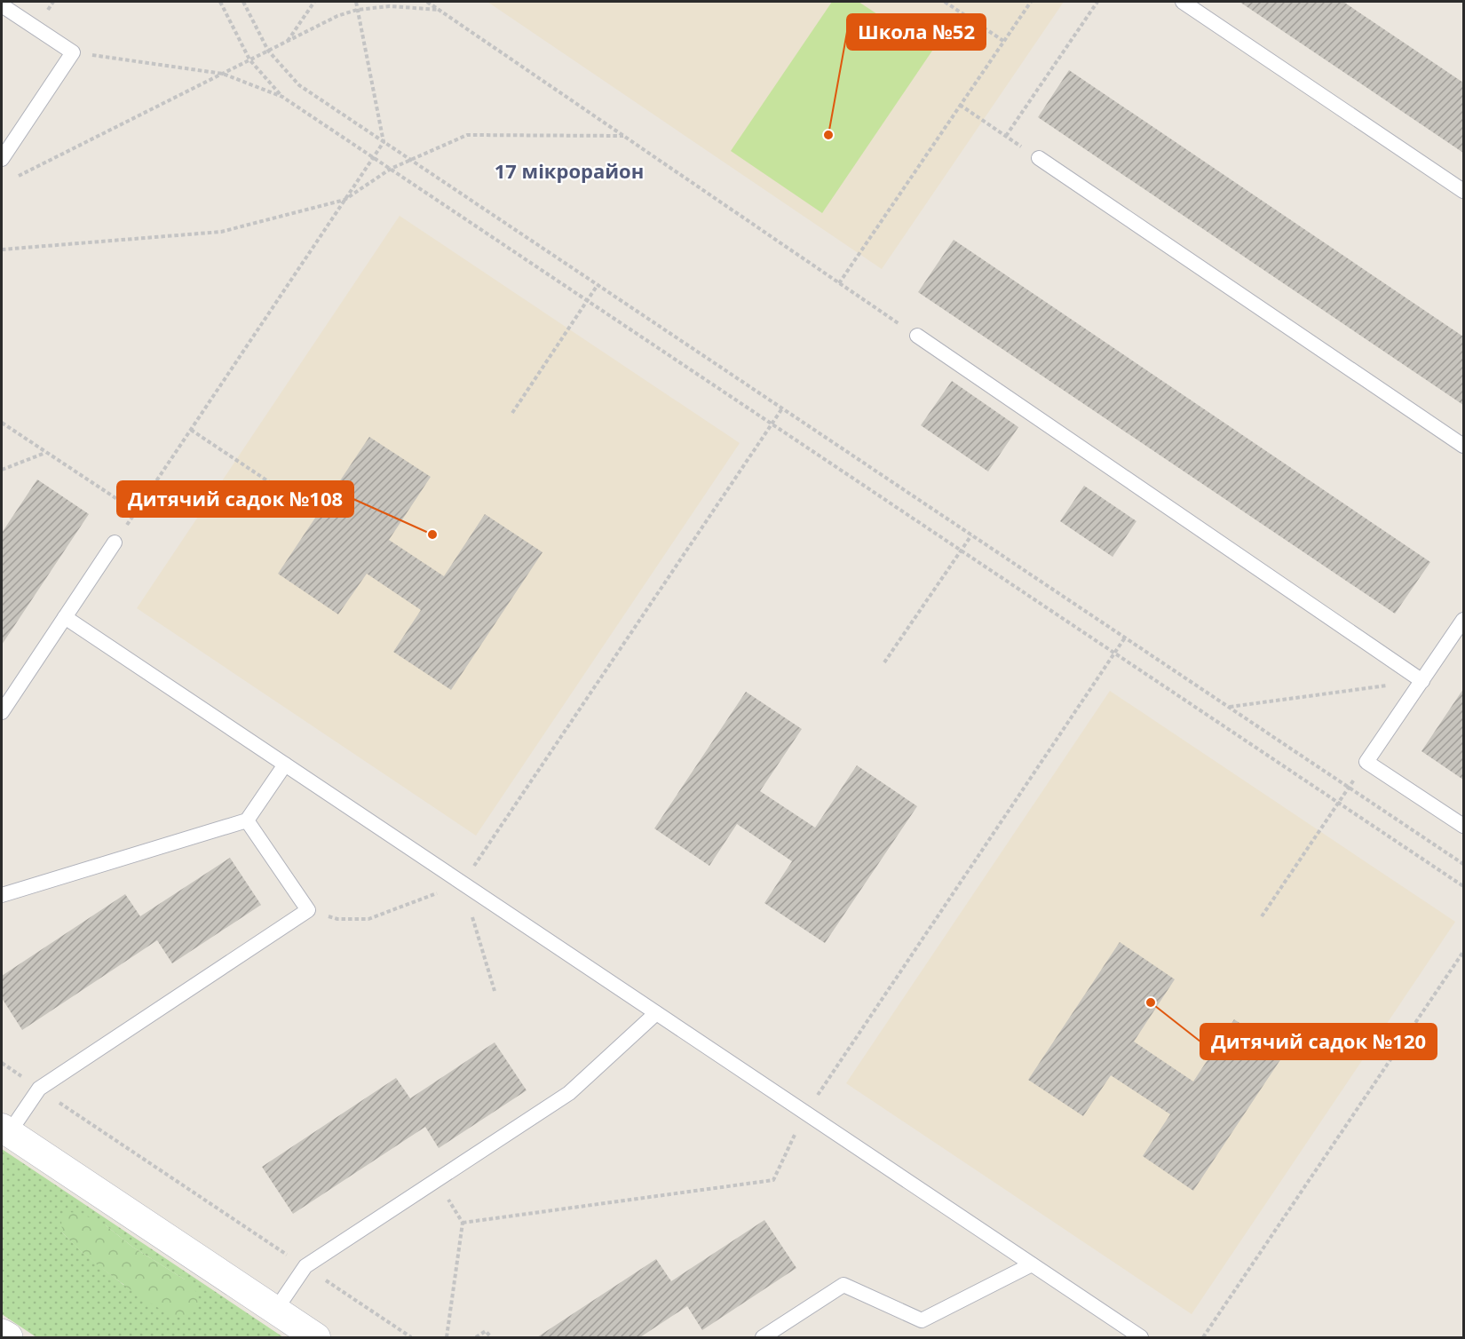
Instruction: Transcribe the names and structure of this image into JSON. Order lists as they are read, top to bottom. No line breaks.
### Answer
{"districts":["17 мікрорайон"],"places":["Школа №52","Дитячий садок №108","Дитячий садок №120"]}
